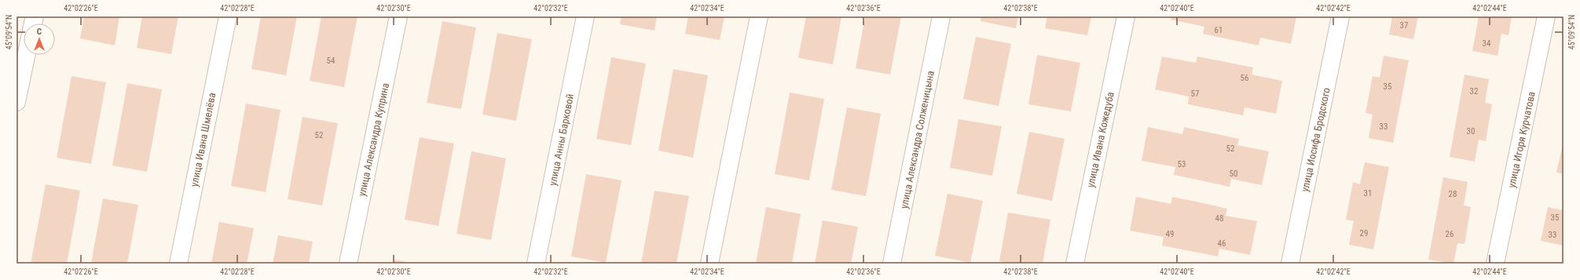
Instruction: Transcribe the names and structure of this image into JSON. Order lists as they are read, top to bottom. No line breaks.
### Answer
{"streets":{"street":["улица Ивана Шмелёва","улица Александра Куприна","улица Анны Барковой","улица Александра Солженицына","улица Ивана Кожедуба","улица Иосифа Бродского","улица Игоря Курчатова"]},"house_numbers":["37","61","34","54","56","35","32","57","33","30","52","52","53","50","31","28","35","48","29","49","26","33","46"],"north":"top","coordinates":["42°02'26\"E","42°02'28\"E","42°02'30\"E","42°02'32\"E","42°02'34\"E","42°02'36\"E","42°02'38\"E","42°02'40\"E","42°02'42\"E","42°02'44\"E","45°09'54\"N"]}
